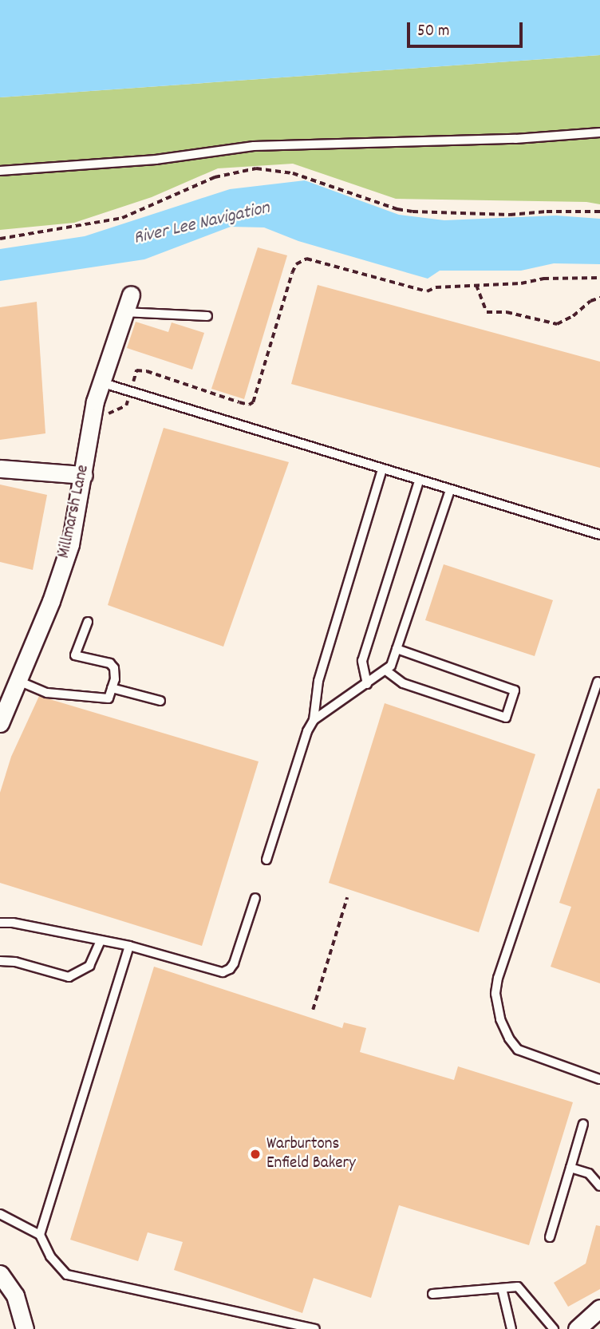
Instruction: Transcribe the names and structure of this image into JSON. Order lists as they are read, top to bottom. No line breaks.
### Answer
{"streets":{"street":["Millmarsh Lane"]},"water":["River Lee Navigation"],"places":["Warburtons Enfield Bakery"],"scale_bar":"50 m"}
